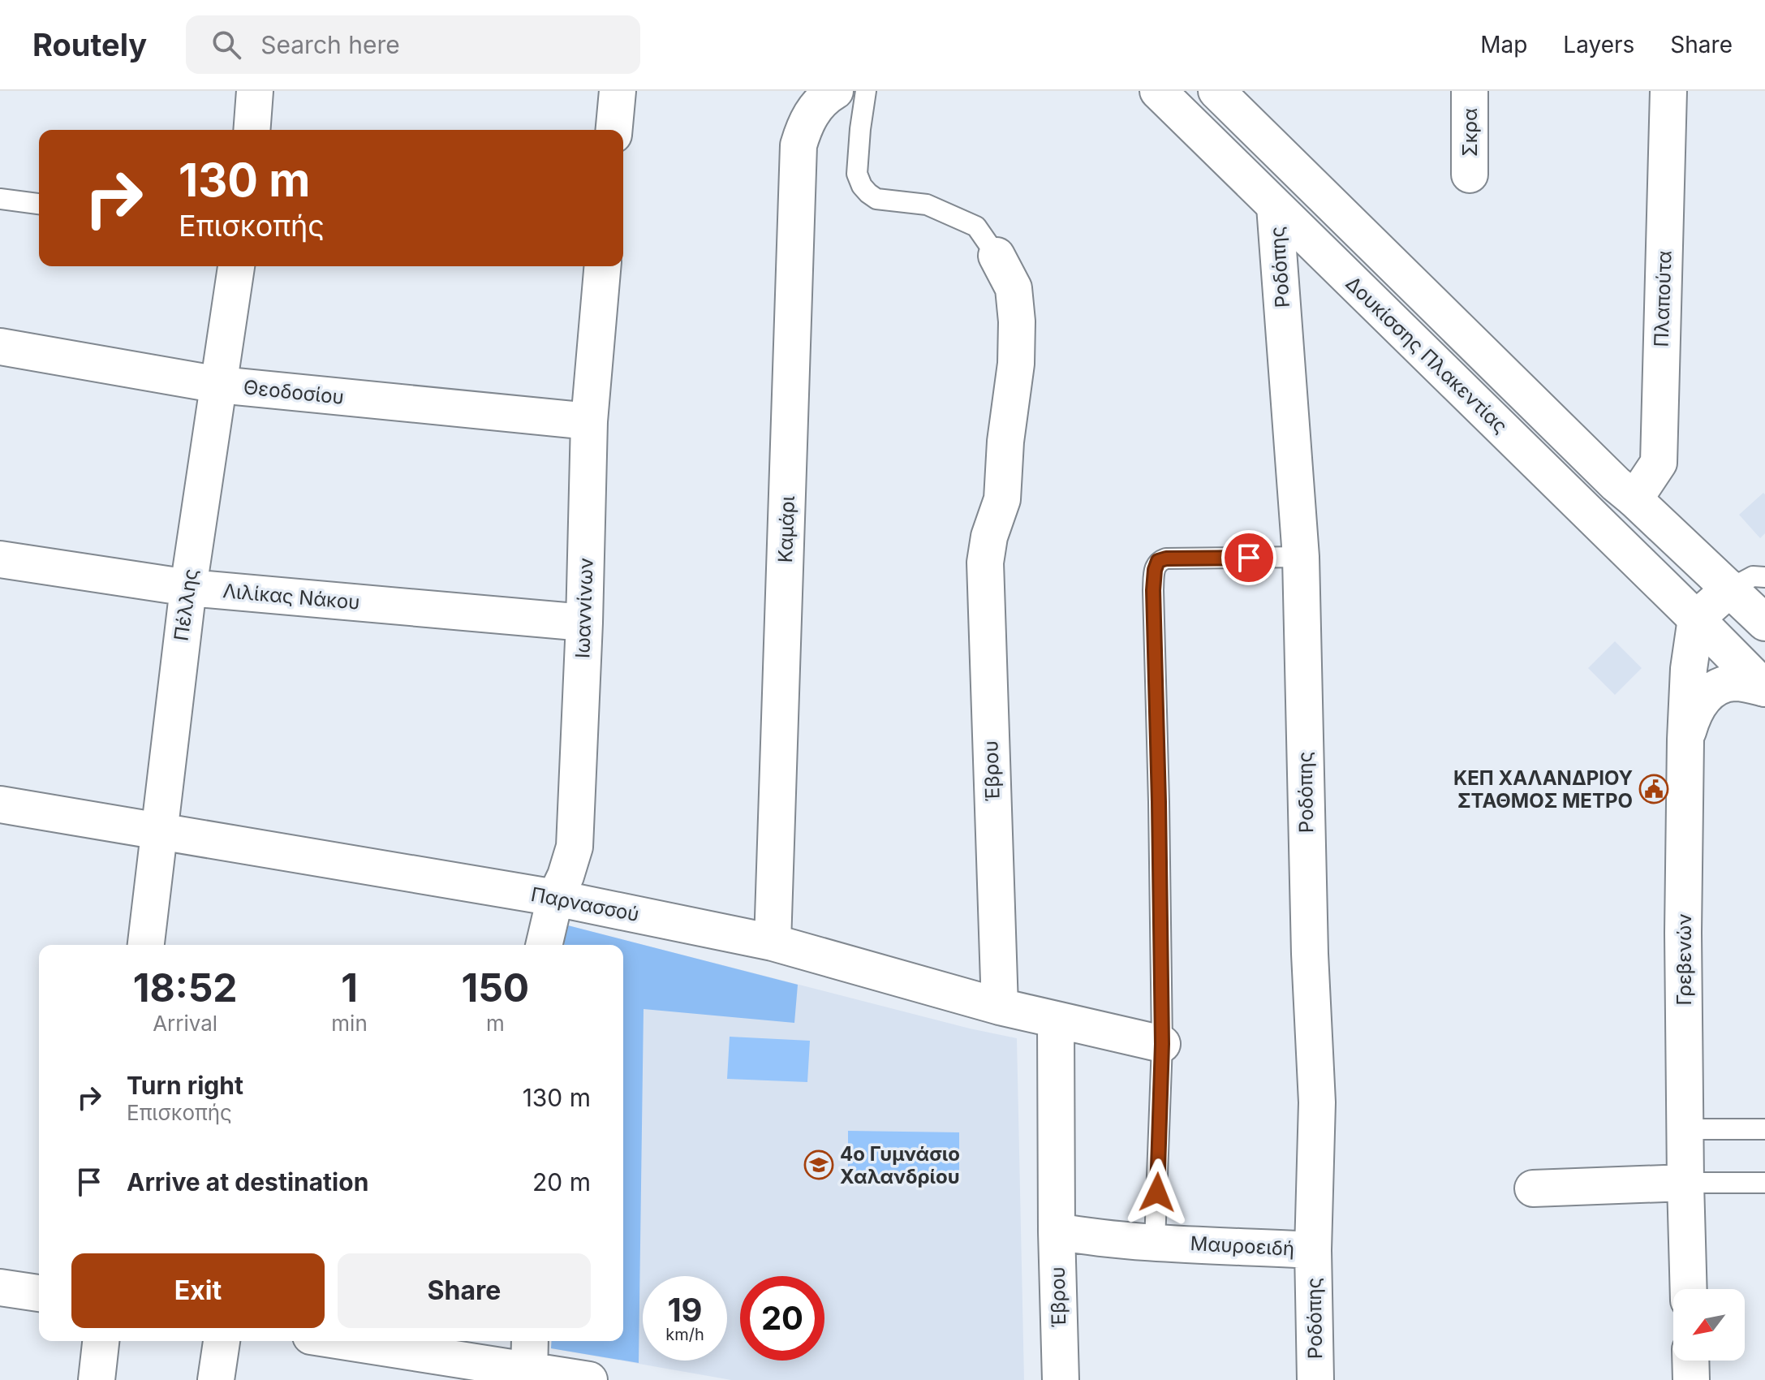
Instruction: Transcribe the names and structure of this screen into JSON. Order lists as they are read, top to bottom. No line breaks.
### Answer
{"streets":{"street":["Σκρα","Ροδόπης","Πλαπούτα","Δουκίσσης Πλακεντίας","Θεοδοσίου","Καμάρι","Λιλίκας Νάκου","Πέλλης","Ιωαννίνων","Έβρου","Παρνασσού","Γρεβενών","Μαυροειδή"]},"crossings":[["Ροδόπης","Δουκίσσης Πλακεντίας"],["Ροδόπης","Μαυροειδή"],["Πλαπούτα","Δουκίσσης Πλακεντίας"],["Δουκίσσης Πλακεντίας","Γρεβενών"],["Θεοδοσίου","Πέλλης"],["Θεοδοσίου","Ιωαννίνων"],["Καμάρι","Παρνασσού"],["Λιλίκας Νάκου","Πέλλης"],["Λιλίκας Νάκου","Ιωαννίνων"],["Πέλλης","Παρνασσού"],["Ιωαννίνων","Παρνασσού"],["Έβρου","Παρνασσού"],["Έβρου","Μαυροειδή"]],"places":{"public building":["ΚΕΠ ΧΑΛΑΝΔΡΙΟΥ ΣΤΑΘΜΟΣ ΜΕΤΡΟ"],"school or university":["4ο Γυμνάσιο Χαλανδρίου"]},"north":"bottom left","page":{"header":"Routely","search":"Search here","nav":["Map","Layers","Share"],"turn":["130 m","Επισκοπής"],"eta":["18:52","Arrival","1","min","150","m"],"list":[{"name":"Turn right","note":"Επισκοπής","value":"130 m"},{"name":"Arrive at destination","value":"20 m"}],"buttons":["Exit","Share"],"speed":"19 km/h","limit":"20"}}
